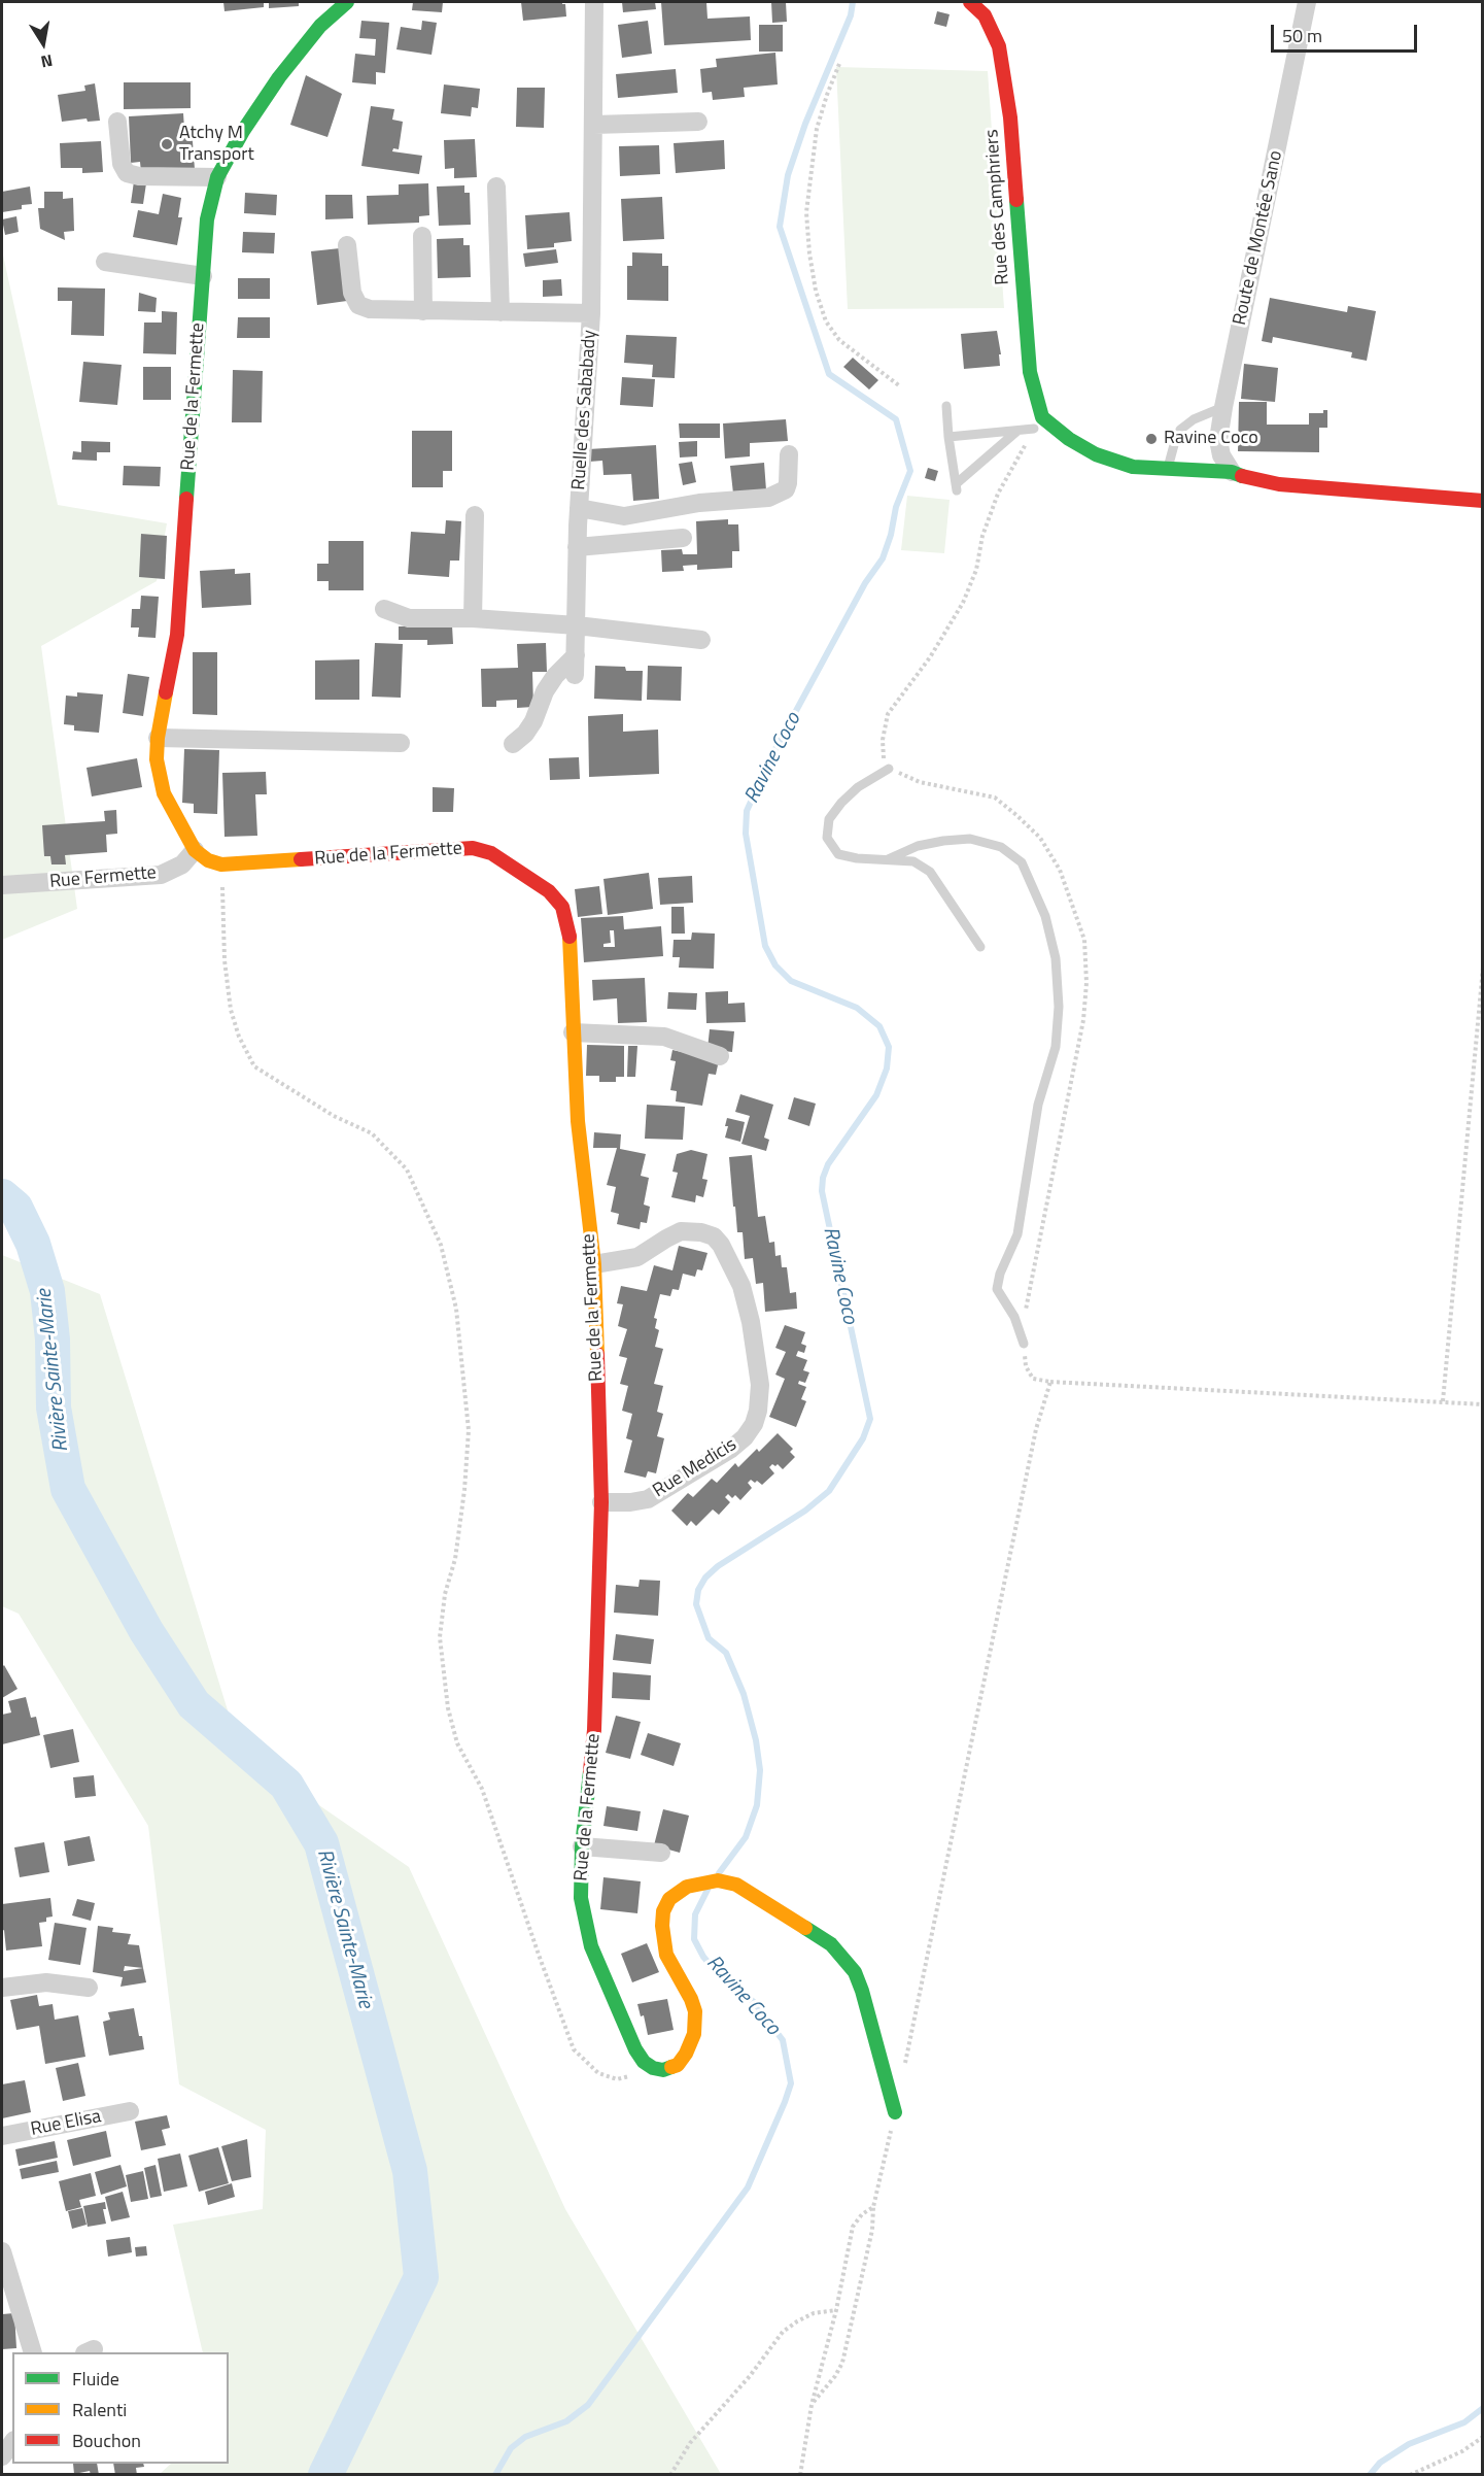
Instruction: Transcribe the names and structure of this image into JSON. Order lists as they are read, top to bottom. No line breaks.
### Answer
{"streets":{"street":["Rue des Camphriers","Route de Montée Sano","Rue de la Fermette","Ruelle des Sababady","Rue Fermette","Rue Medicis","Rue Elisa"]},"crossings":[["Rue de la Fermette","Rue Fermette"],["Rue de la Fermette","Rue Medicis"]],"water":["Ravine Coco","Rivière Sainte-Marie"],"places":["Atchy M Transport","Ravine Coco"],"legend":["Fluide","Ralenti","Bouchon"],"scale_bar":"50 m","north":"bottom"}
